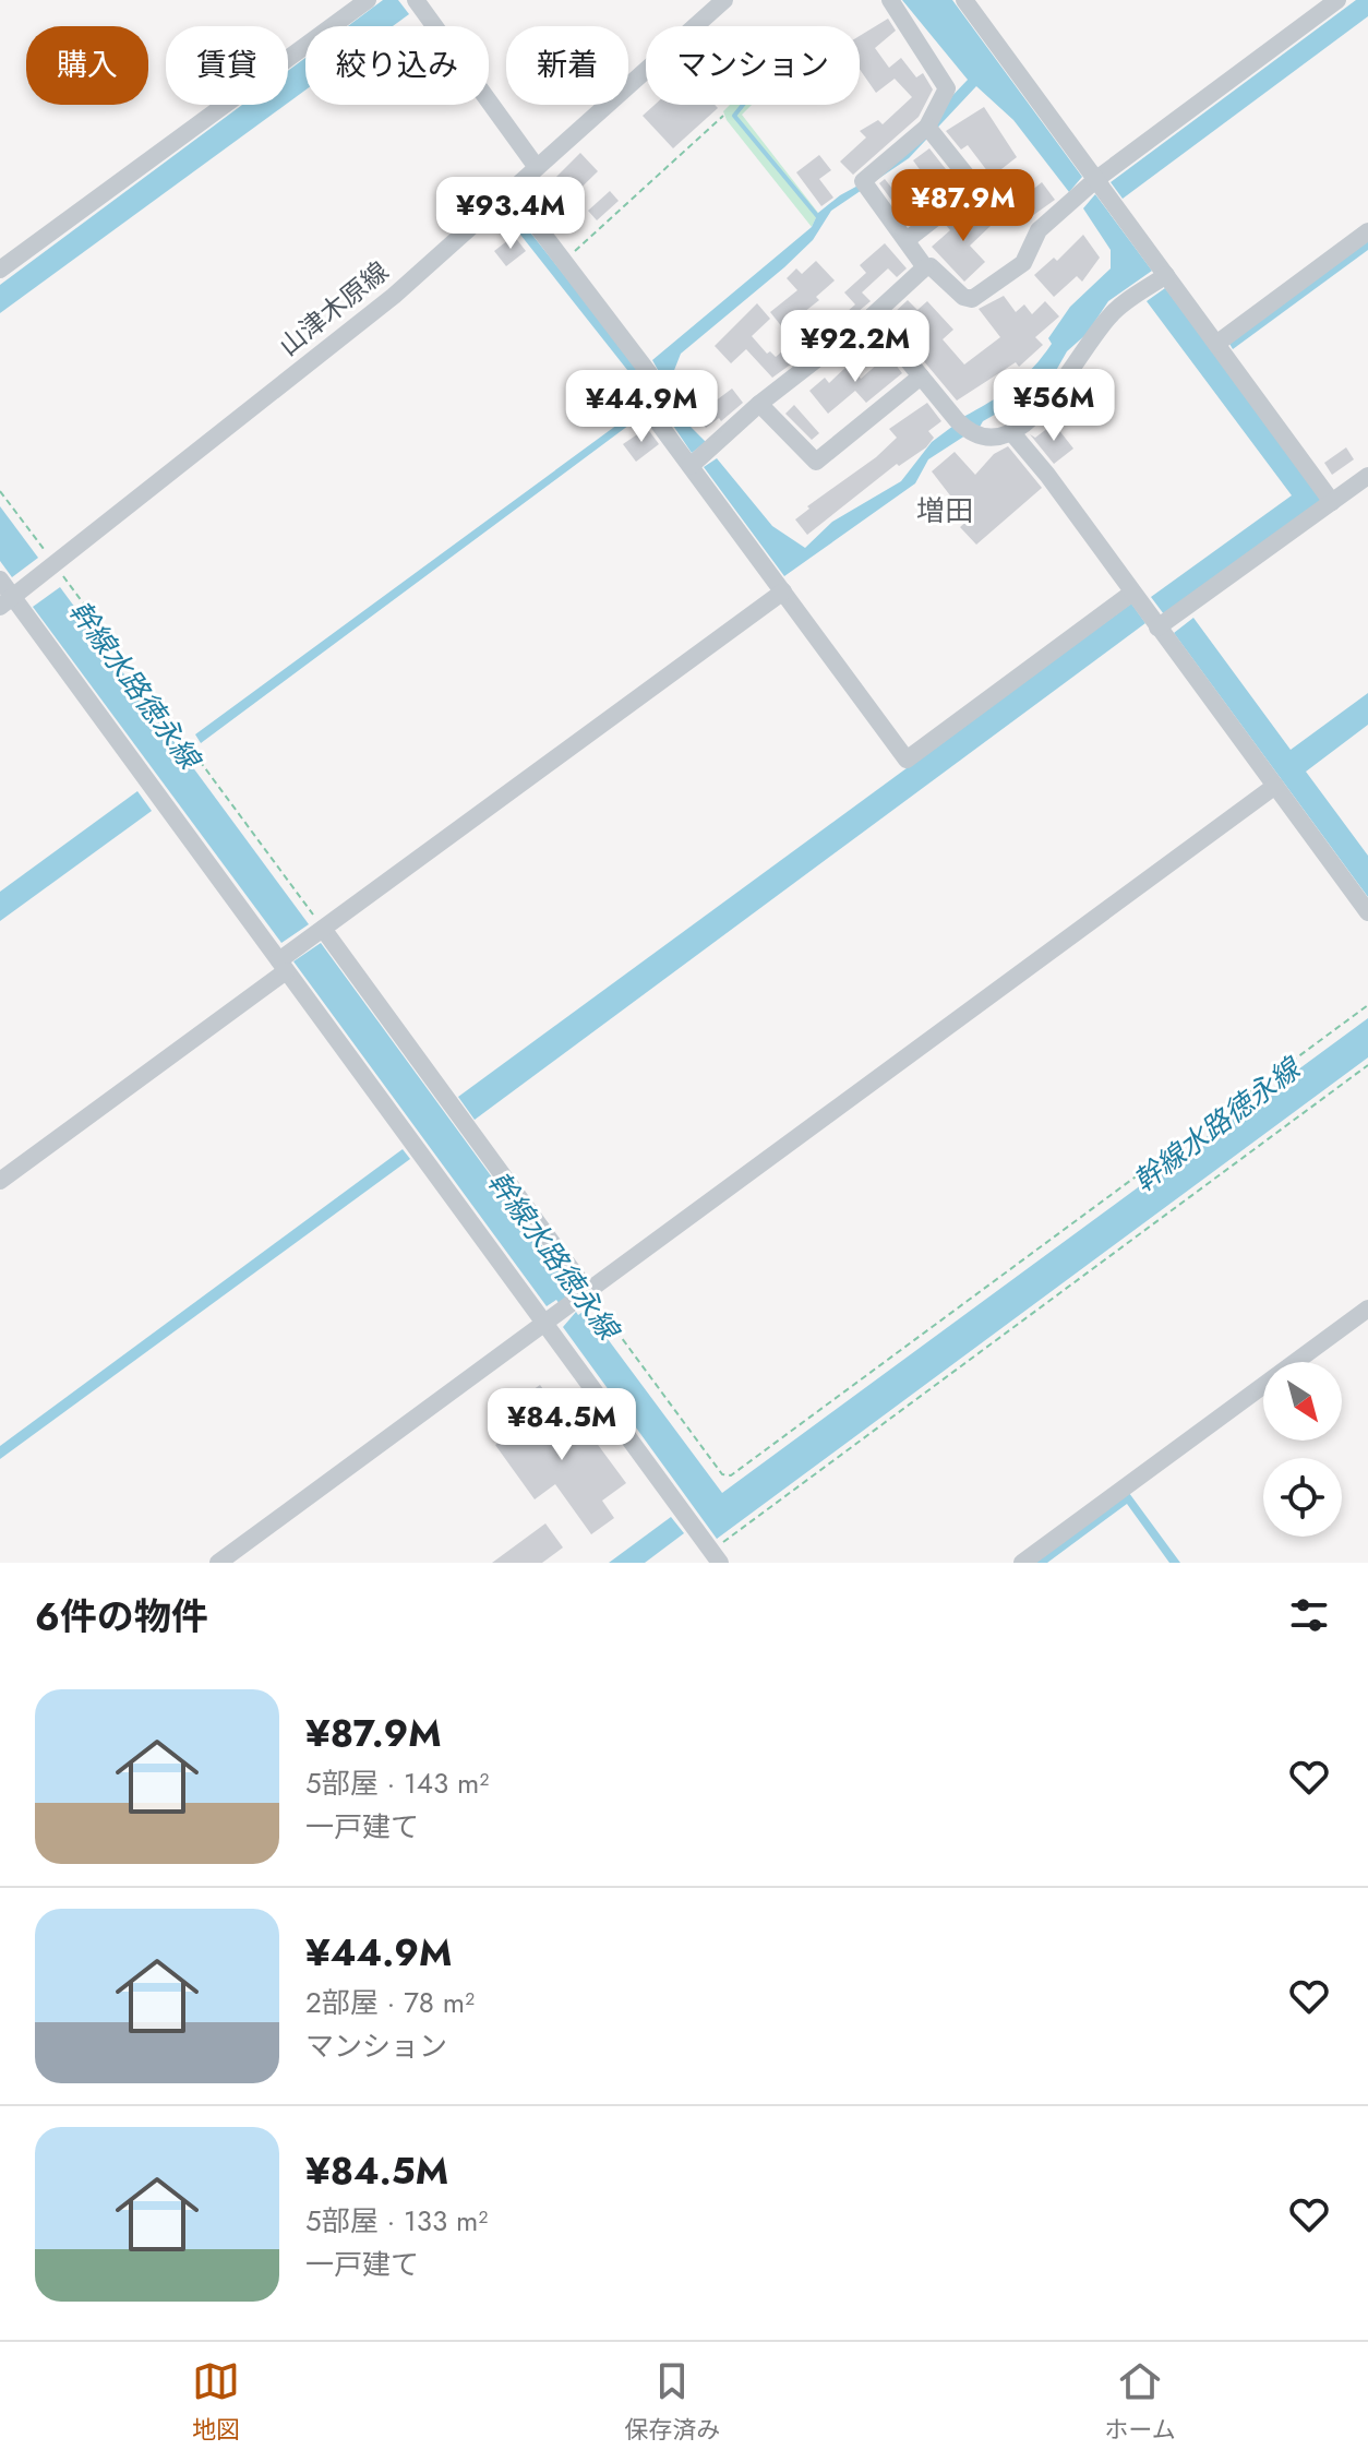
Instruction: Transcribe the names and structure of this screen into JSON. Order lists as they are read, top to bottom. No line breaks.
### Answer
{"streets":{"street":["山津木原線"]},"districts":["増田"],"water":["幹線水路徳永線"],"north":"bottom right","page":{"chip":["購入","賃貸","絞り込み","新着","マンション"],"price":["¥87.9M","¥93.4M","¥92.2M","¥56M","¥44.9M","¥84.5M"],"heading":"6件の物件","list":[{"name":"¥87.9M","note":"5部屋 · 143 m² · 一戸建て"},{"name":"¥44.9M","note":"2部屋 · 78 m² · マンション"},{"name":"¥84.5M","note":"5部屋 · 133 m² · 一戸建て"}],"tabs":["地図","保存済み","ホーム"]}}
